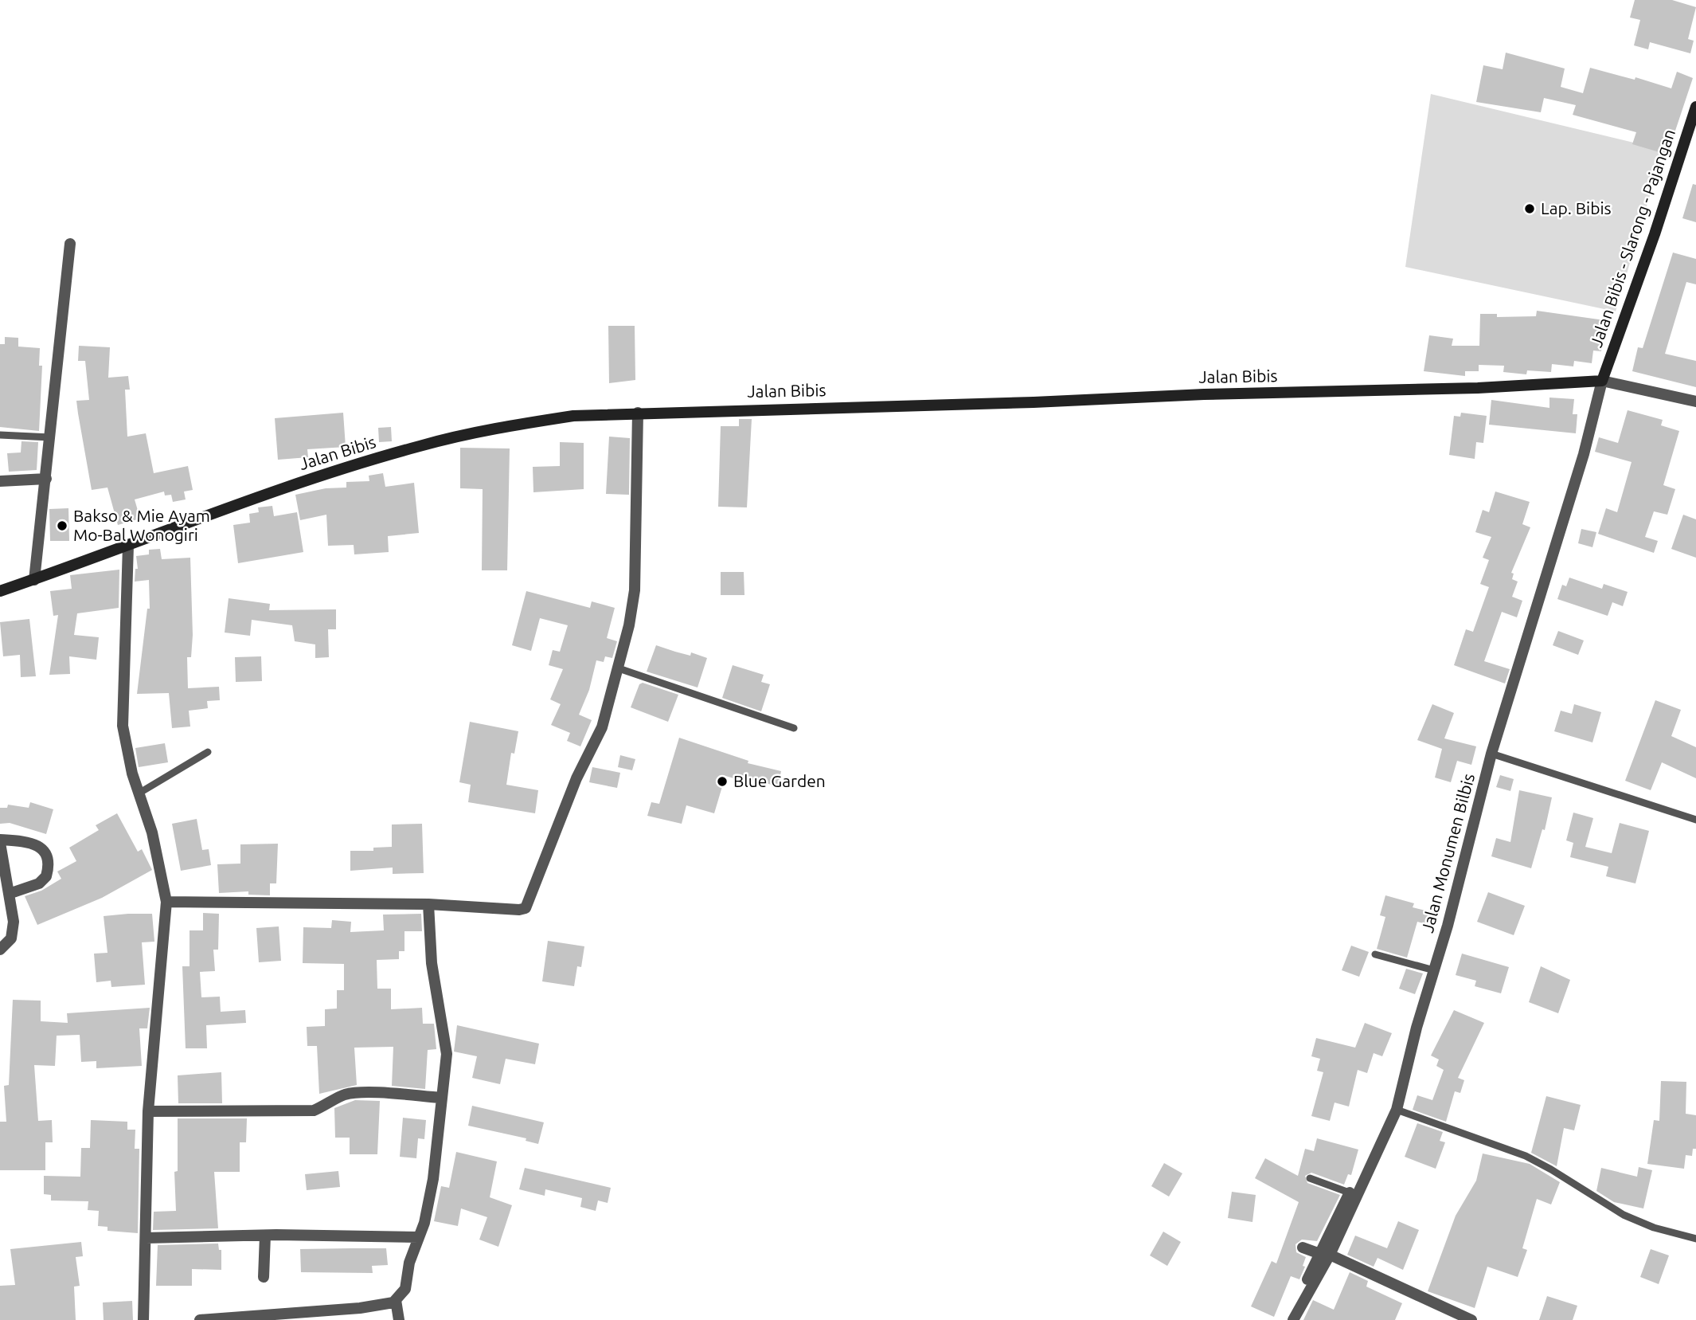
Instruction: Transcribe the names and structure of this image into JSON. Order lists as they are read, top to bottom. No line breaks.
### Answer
{"streets":{"main road":["Jalan Bibis - Slarong - Pajangan","Jalan Bibis"],"street":["Jalan Monumen Bilbis"]},"crossings":[["Jalan Bibis - Slarong - Pajangan","Jalan Bibis"],["Jalan Bibis - Slarong - Pajangan","Jalan Monumen Bilbis"],["Jalan Bibis","Jalan Monumen Bilbis"]],"places":["Lap. Bibis","Bakso & Mie Ayam Mo-Bal Wonogiri","Blue Garden"]}
